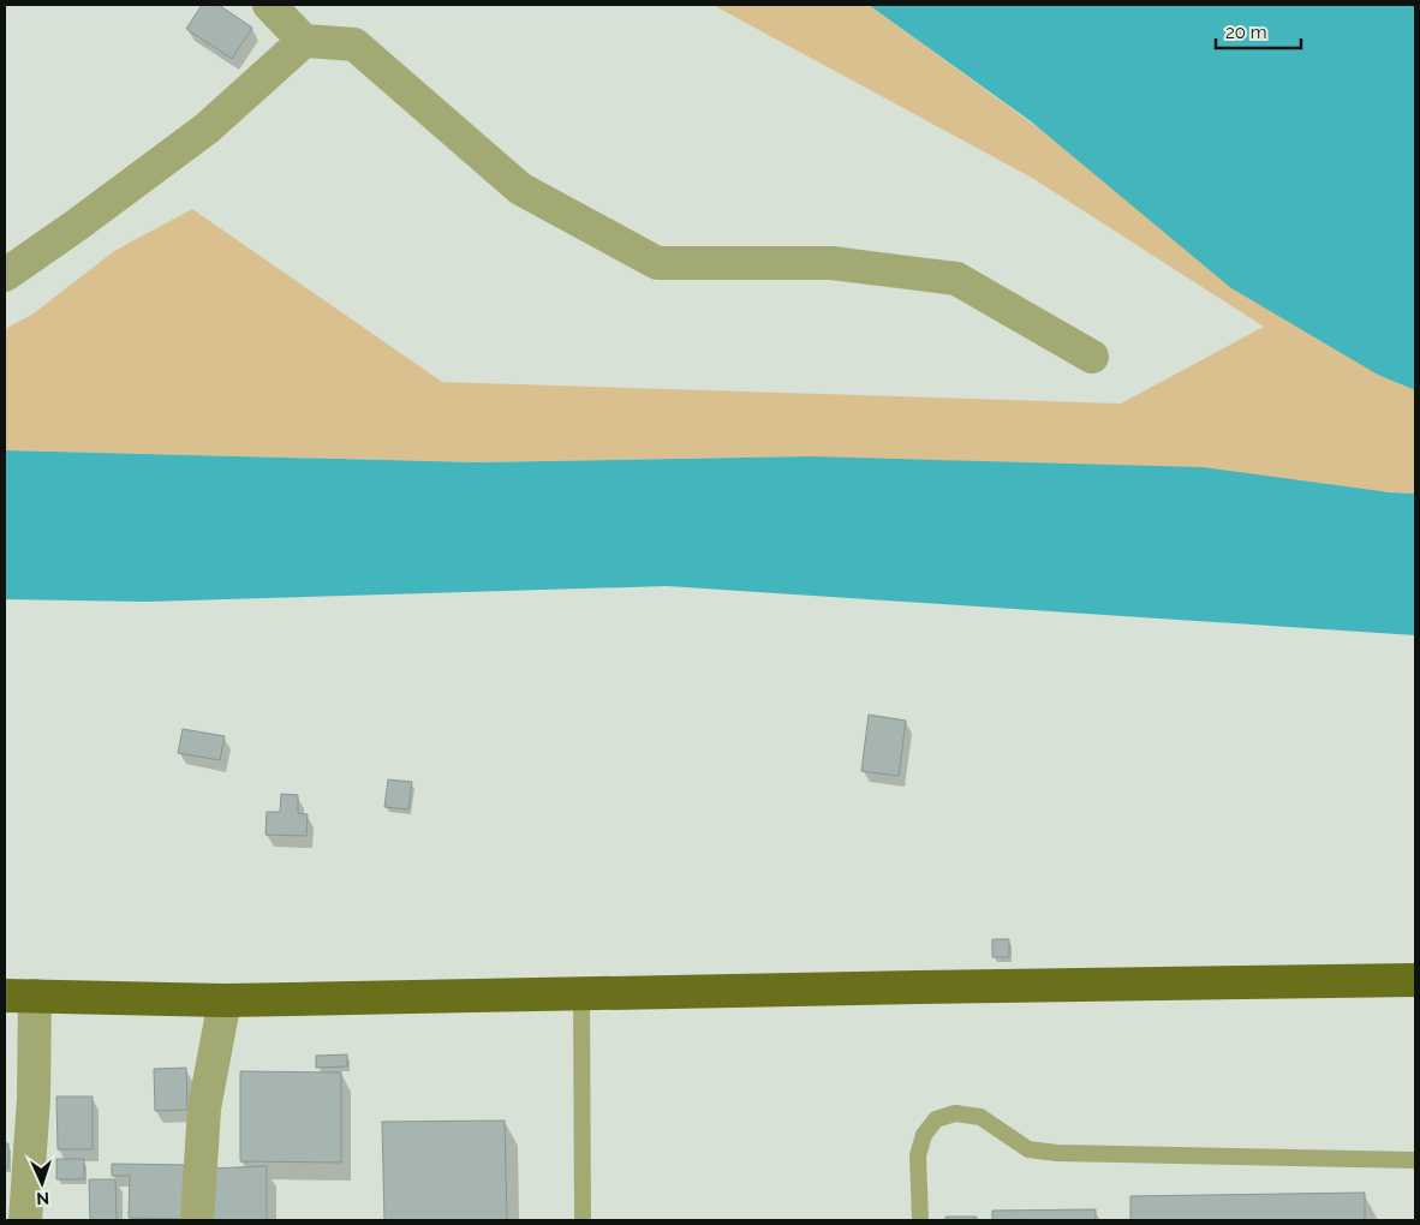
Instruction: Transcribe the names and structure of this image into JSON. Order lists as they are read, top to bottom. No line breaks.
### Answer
{"scale_bar":"20 m","north":"bottom"}
